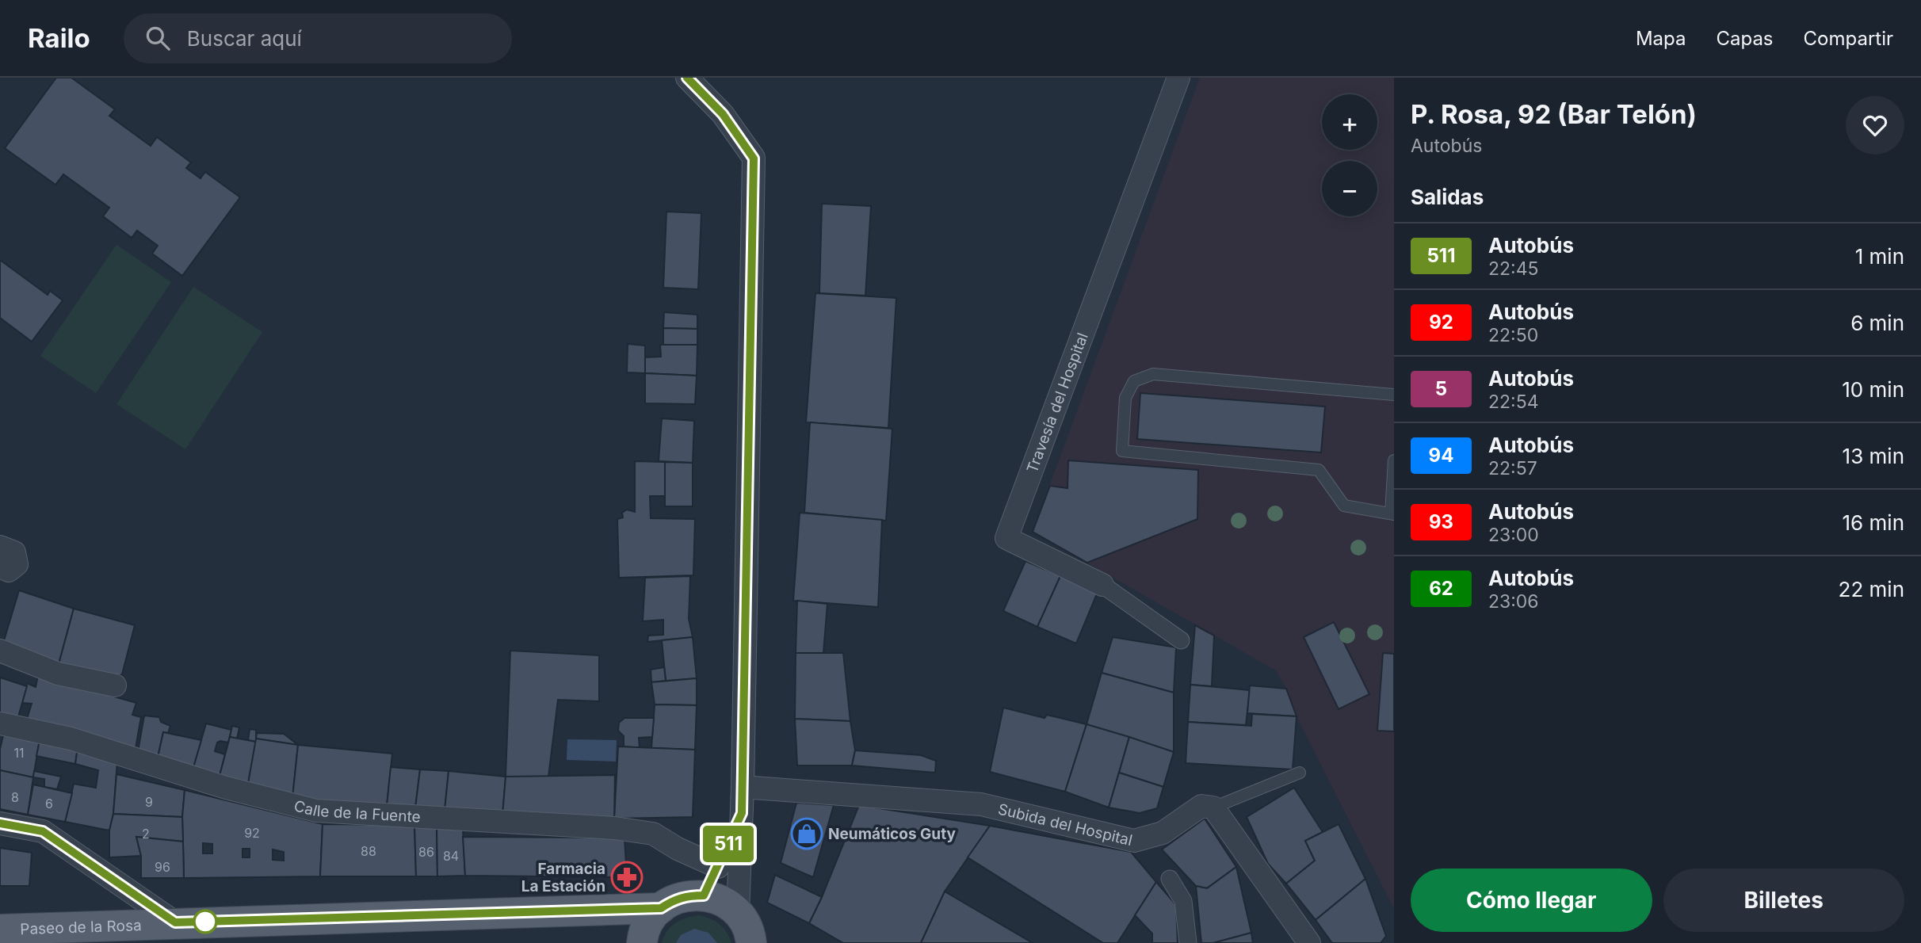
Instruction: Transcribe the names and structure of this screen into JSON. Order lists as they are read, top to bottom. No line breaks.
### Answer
{"streets":{"main road":["Paseo de la Rosa"],"street":["Travesía del Hospital","Calle de la Fuente","Subida del Hospital"]},"places":{"shop":["Neumáticos Guty"],"pharmacy":["Farmacia La Estación"]},"lines":["bus line 511"],"house_numbers":["11","8","9","6","92","2","88","86","84","96"],"page":{"header":"Railo","search":"Buscar aquí","nav":["Mapa","Capas","Compartir"],"on_map":"511","heading":[["P. Rosa, 92 (Bar Telón)","Autobús"],"Salidas"],"map_buttons":["+","−"],"list":[{"mark":"511","name":"Autobús","note":"22:45","value":"1 min"},{"mark":"92","name":"Autobús","note":"22:50","value":"6 min"},{"mark":"5","name":"Autobús","note":"22:54","value":"10 min"},{"mark":"94","name":"Autobús","note":"22:57","value":"13 min"},{"mark":"93","name":"Autobús","note":"23:00","value":"16 min"},{"mark":"62","name":"Autobús","note":"23:06","value":"22 min"}],"buttons":["Cómo llegar","Billetes"]}}
